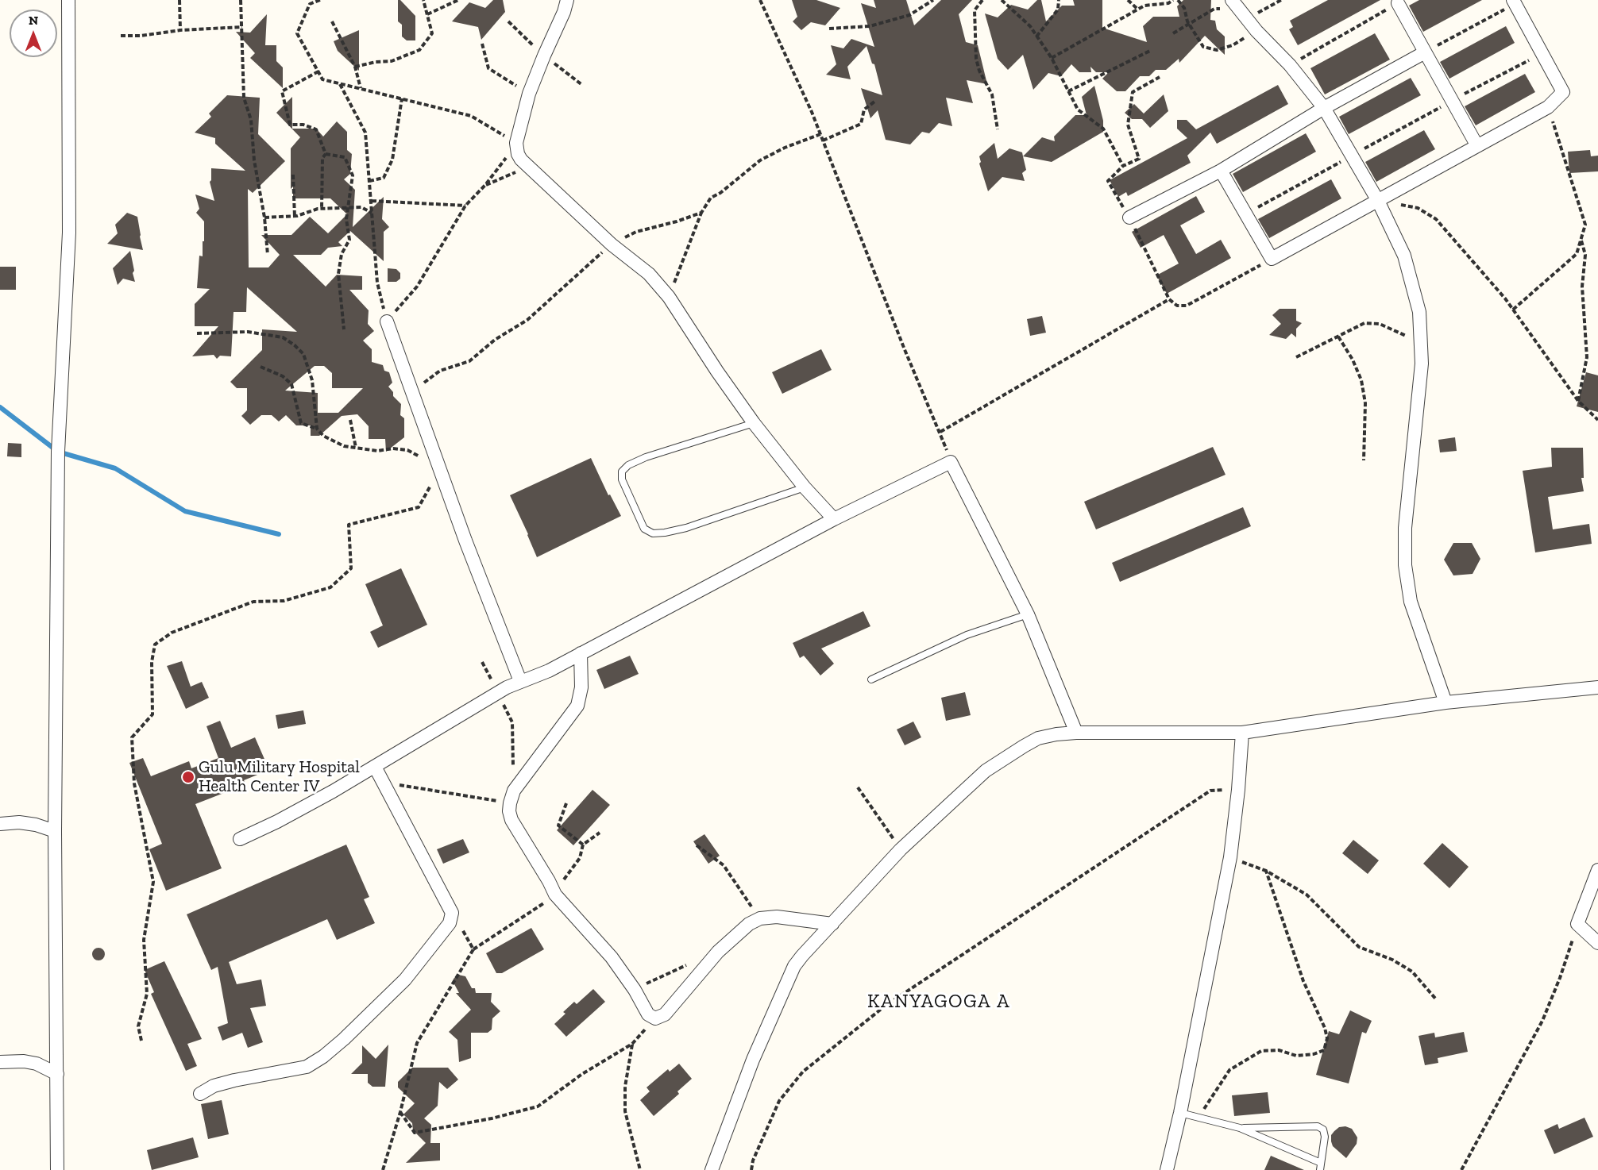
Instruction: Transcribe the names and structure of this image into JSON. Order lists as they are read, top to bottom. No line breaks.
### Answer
{"districts":["KANYAGOGA A"],"places":["Gulu Military Hospital Health Center IV"],"north":"top"}
